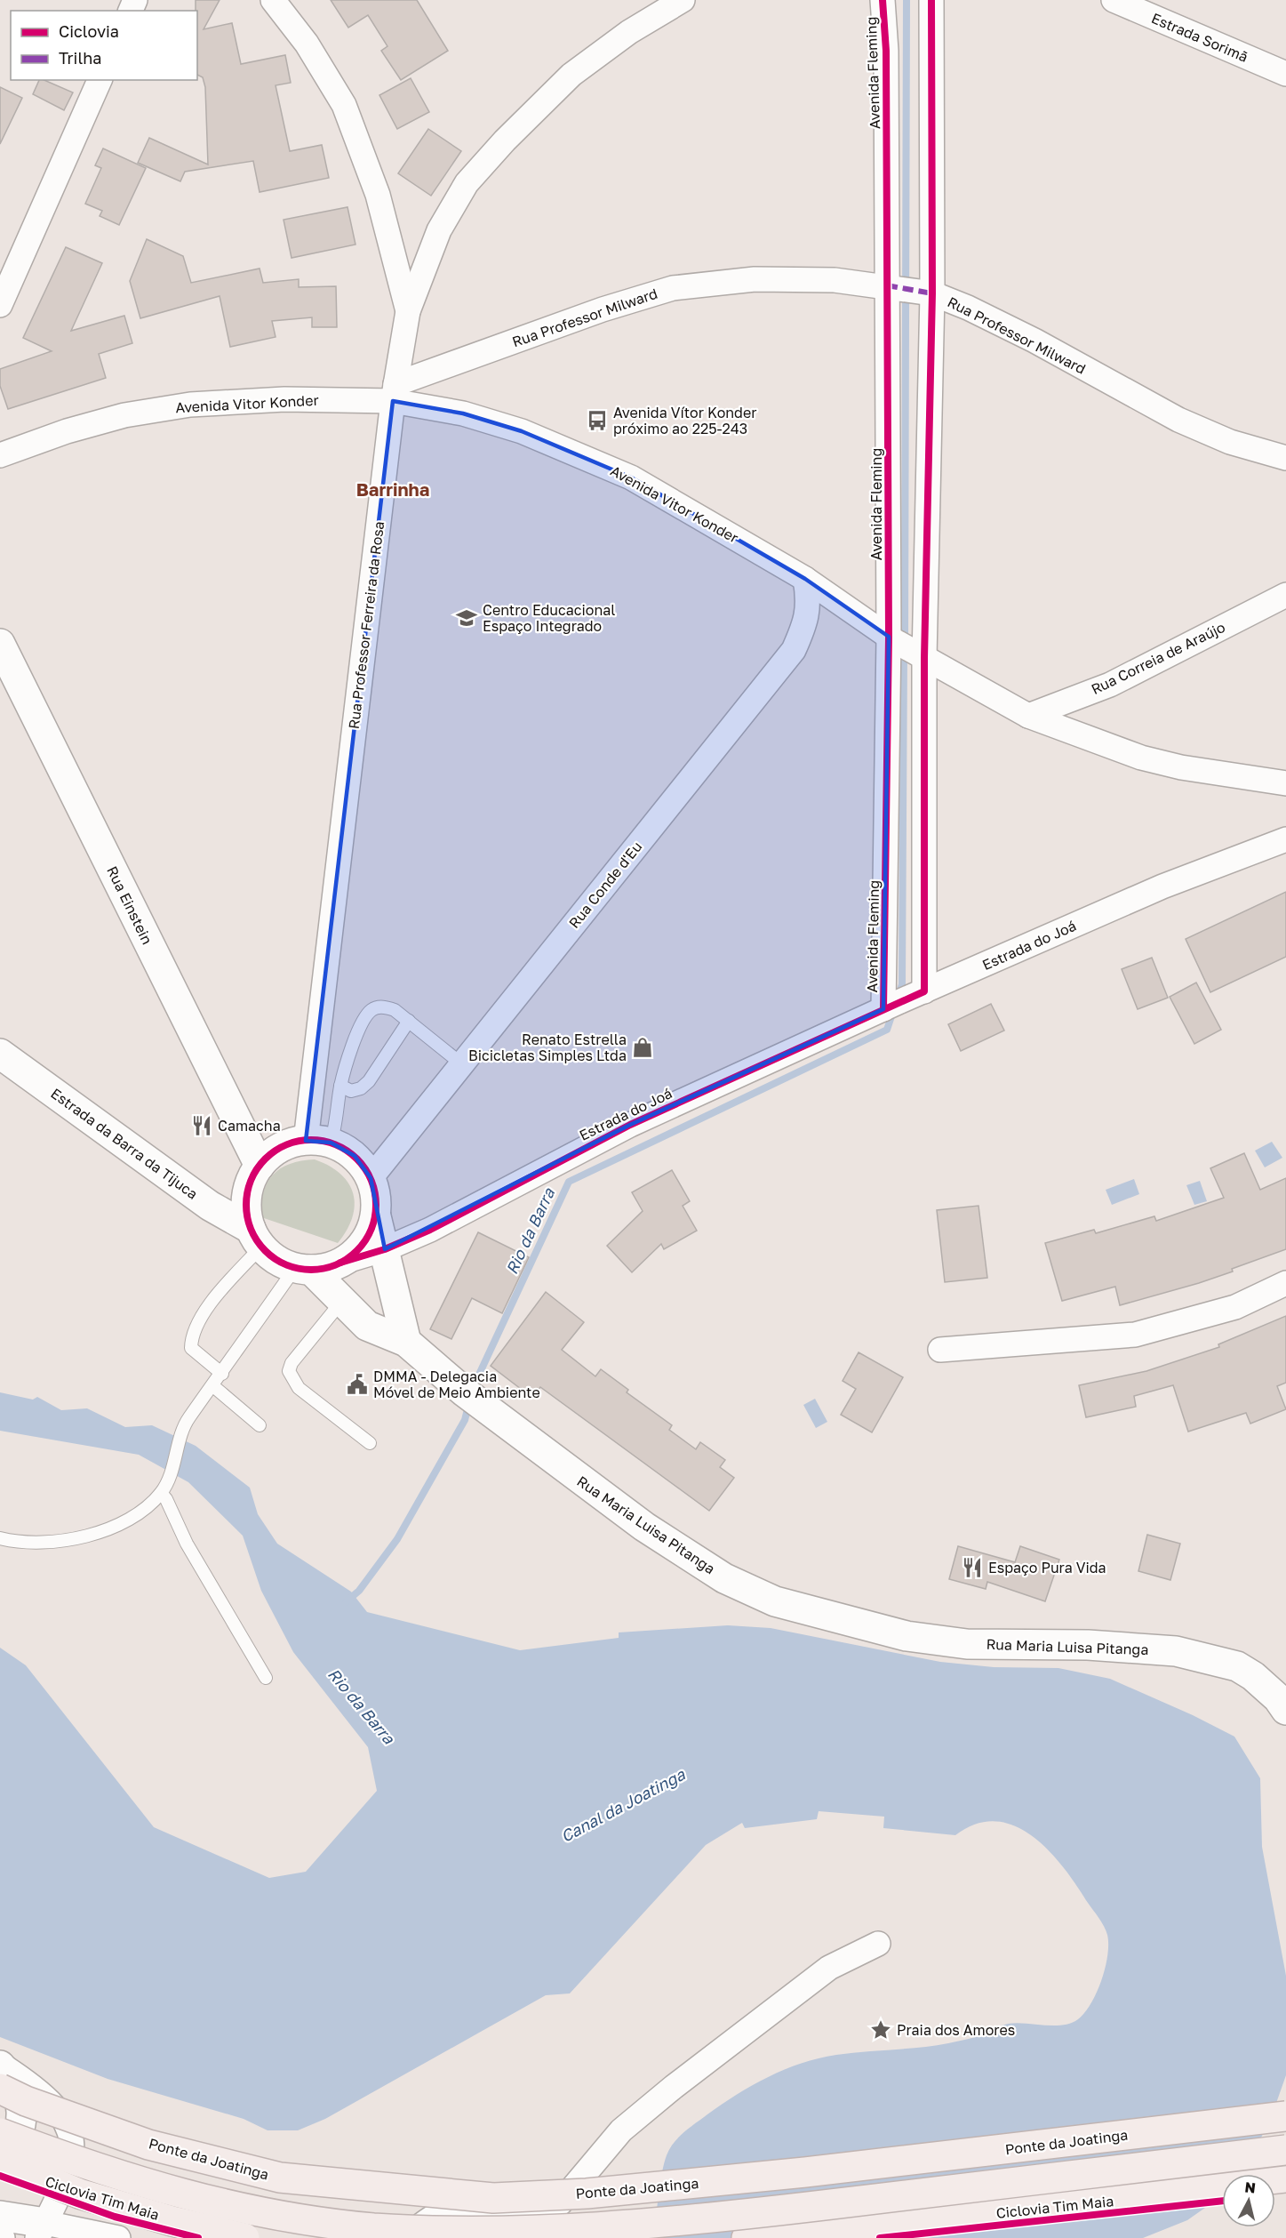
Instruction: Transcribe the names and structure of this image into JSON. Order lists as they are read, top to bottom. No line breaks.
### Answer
{"streets":{"highway":["Ponte da Joatinga"],"street":["Estrada Sorimã","Avenida Fleming","Rua Professor Milward","Avenida Vitor Konder","Rua Professor Ferreira da Rosa","Rua Correia de Araújo","Rua Conde d'Eu","Rua Einstein","Estrada do Joá","Estrada da Barra da Tijuca","Rua Maria Luisa Pitanga"],"cycle path":["Ciclovia Tim Maia"]},"crossings":[["Avenida Fleming","Rua Professor Milward"],["Avenida Fleming","Avenida Vitor Konder"],["Avenida Fleming","Estrada do Joá"],["Rua Professor Milward","Avenida Vitor Konder"],["Rua Professor Milward","Rua Professor Ferreira da Rosa"],["Avenida Vitor Konder","Rua Professor Ferreira da Rosa"],["Avenida Vitor Konder","Rua Correia de Araújo"],["Avenida Vitor Konder","Rua Conde d'Eu"],["Rua Professor Ferreira da Rosa","Rua Conde d'Eu"],["Rua Professor Ferreira da Rosa","Rua Einstein"],["Rua Professor Ferreira da Rosa","Estrada do Joá"],["Rua Professor Ferreira da Rosa","Estrada da Barra da Tijuca"],["Rua Professor Ferreira da Rosa","Rua Maria Luisa Pitanga"],["Rua Conde d'Eu","Rua Einstein"],["Rua Conde d'Eu","Estrada do Joá"],["Rua Conde d'Eu","Estrada da Barra da Tijuca"],["Rua Conde d'Eu","Rua Maria Luisa Pitanga"],["Rua Einstein","Estrada do Joá"],["Rua Einstein","Estrada da Barra da Tijuca"],["Rua Einstein","Rua Maria Luisa Pitanga"],["Estrada do Joá","Estrada da Barra da Tijuca"],["Estrada do Joá","Rua Maria Luisa Pitanga"],["Estrada da Barra da Tijuca","Rua Maria Luisa Pitanga"]],"districts":["Barrinha"],"water":["Rio da Barra","Canal da Joatinga"],"places":{"bus stop":["Avenida Vítor Konder próximo ao 225-243"],"school or university":["Centro Educacional Espaço Integrado"],"shop":["Renato Estrella Bicicletas Simples Ltda"],"restaurant":["Camacha","Espaço Pura Vida"],"public building":["DMMA - Delegacia Móvel de Meio Ambiente"],"place":["Praia dos Amores"]},"legend":["Ciclovia","Trilha"],"north":"top"}
